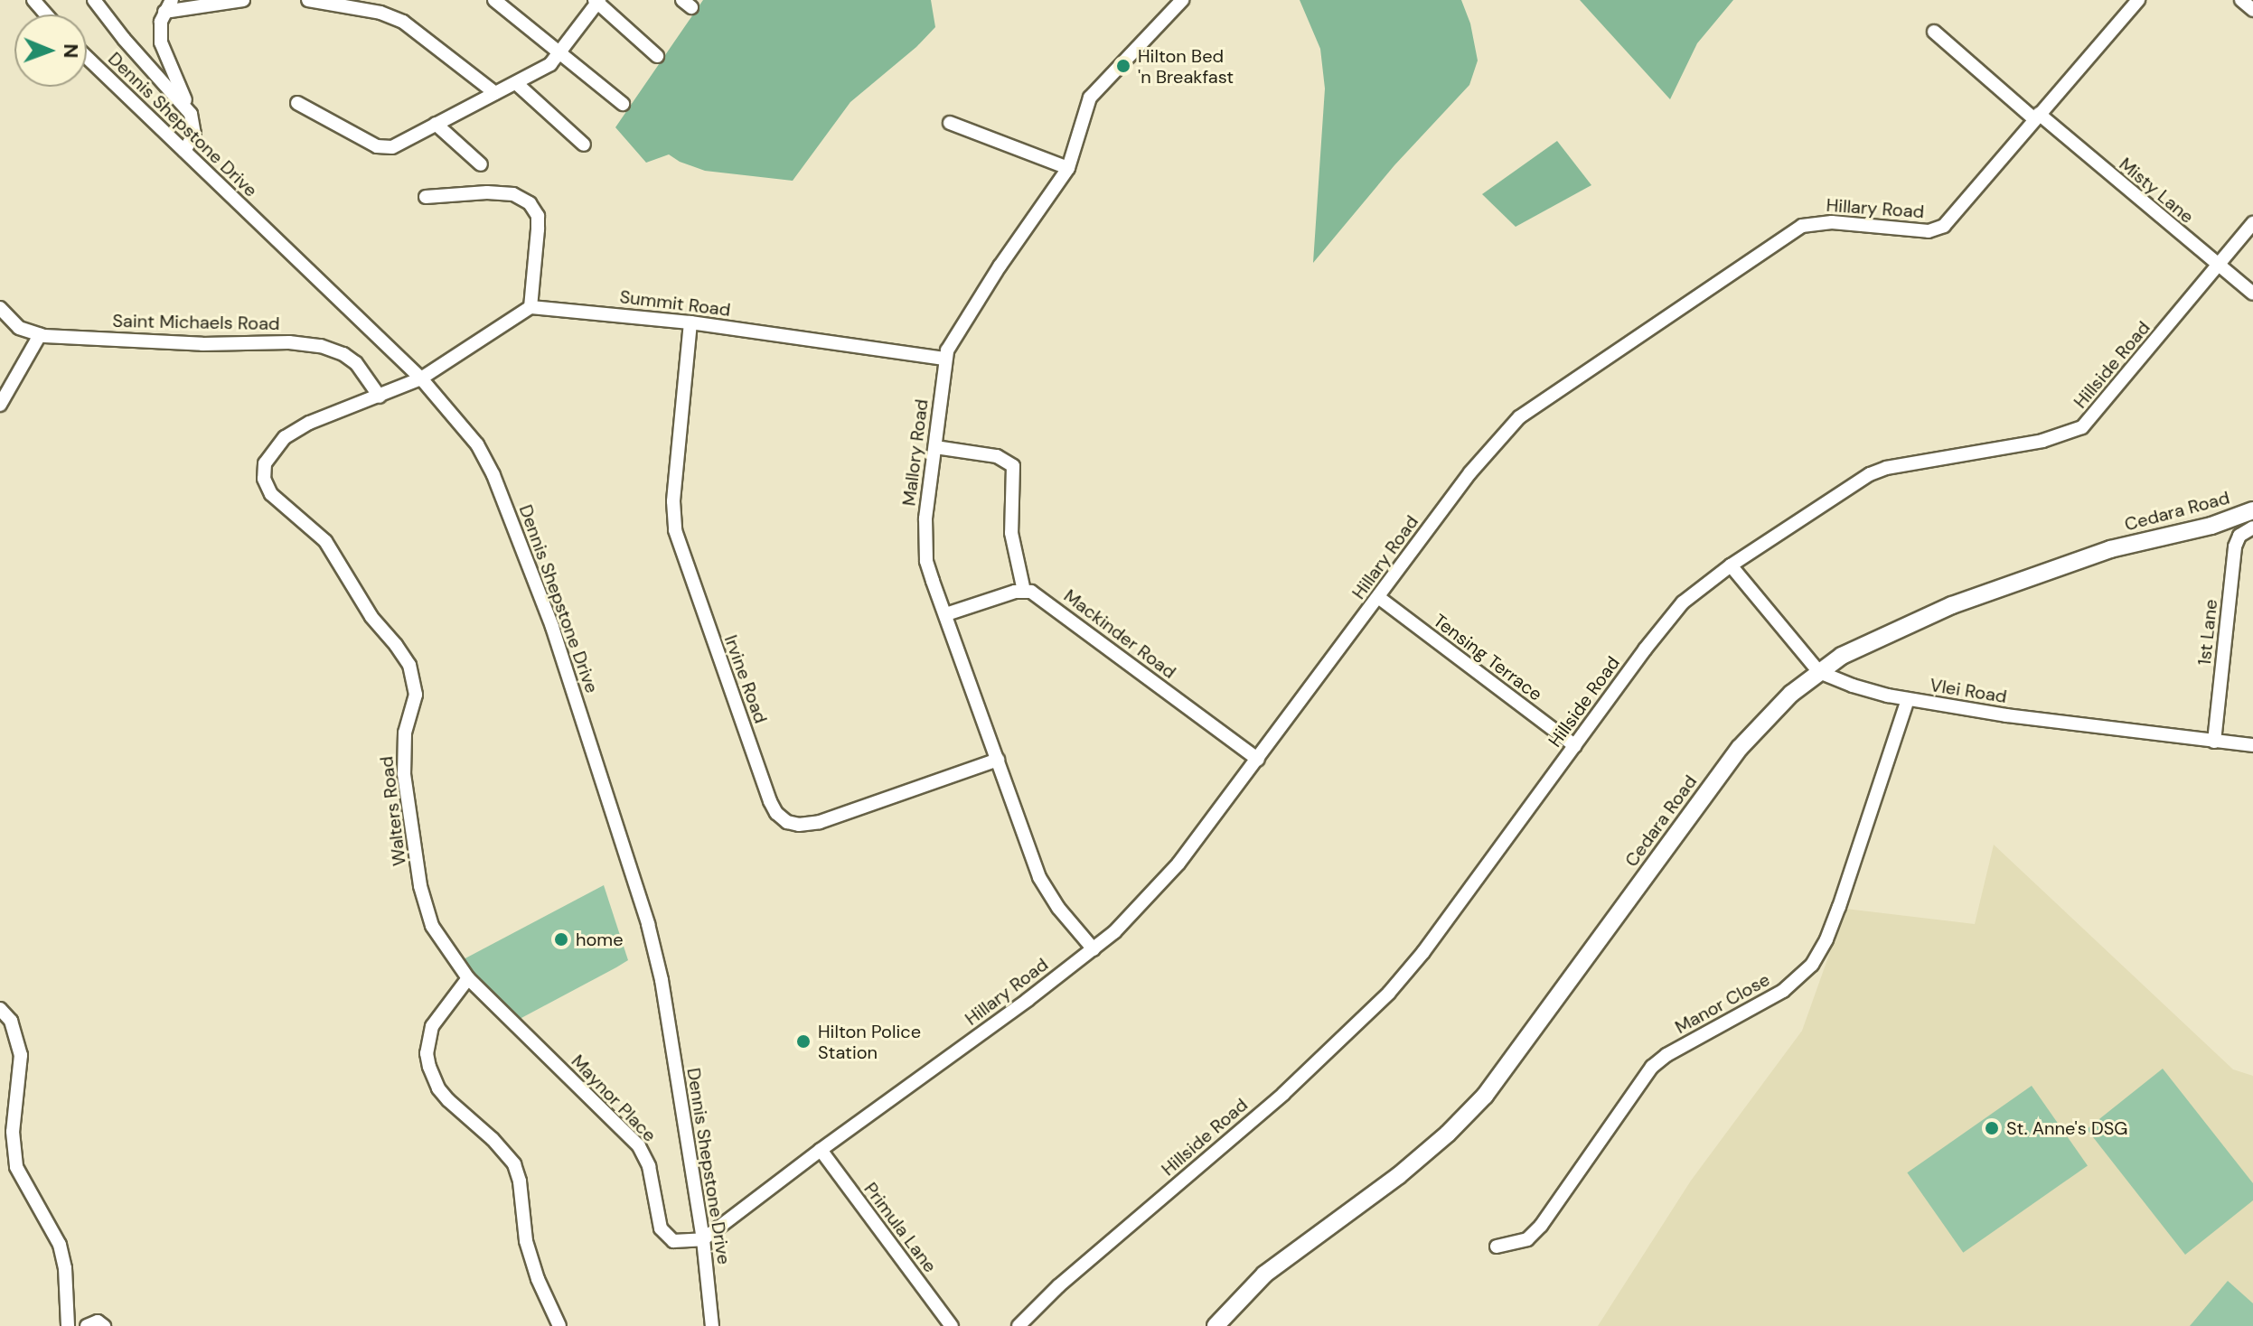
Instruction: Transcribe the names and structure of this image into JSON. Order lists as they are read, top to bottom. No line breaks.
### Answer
{"streets":{"main road":["Cedara Road"],"street":["Dennis Shepstone Drive","Misty Lane","Hillary Road","Summit Road","Saint Michaels Road","Hillside Road","Mallory Road","1st Lane","Mackinder Road","Tensing Terrace","Irvine Road","Vlei Road","Walters Road","Manor Close","Maynor Place","Primula Lane"]},"crossings":[["Dennis Shepstone Drive","Hillary Road"],["Dennis Shepstone Drive","Walters Road"],["Dennis Shepstone Drive","Maynor Place"],["Misty Lane","Hillary Road"],["Misty Lane","Hillside Road"],["Hillary Road","Mallory Road"],["Hillary Road","Mackinder Road"],["Hillary Road","Tensing Terrace"],["Hillary Road","Maynor Place"],["Hillary Road","Primula Lane"],["Summit Road","Mallory Road"],["Summit Road","Irvine Road"],["Saint Michaels Road","Walters Road"],["Hillside Road","Tensing Terrace"],["Hillside Road","Vlei Road"],["Mallory Road","Irvine Road"],["Cedara Road","Vlei Road"],["1st Lane","Vlei Road"],["Vlei Road","Manor Close"],["Walters Road","Maynor Place"]],"places":["Hilton Bed 'n Breakfast","home","Hilton Police Station","St. Anne's DSG"],"north":"right"}
